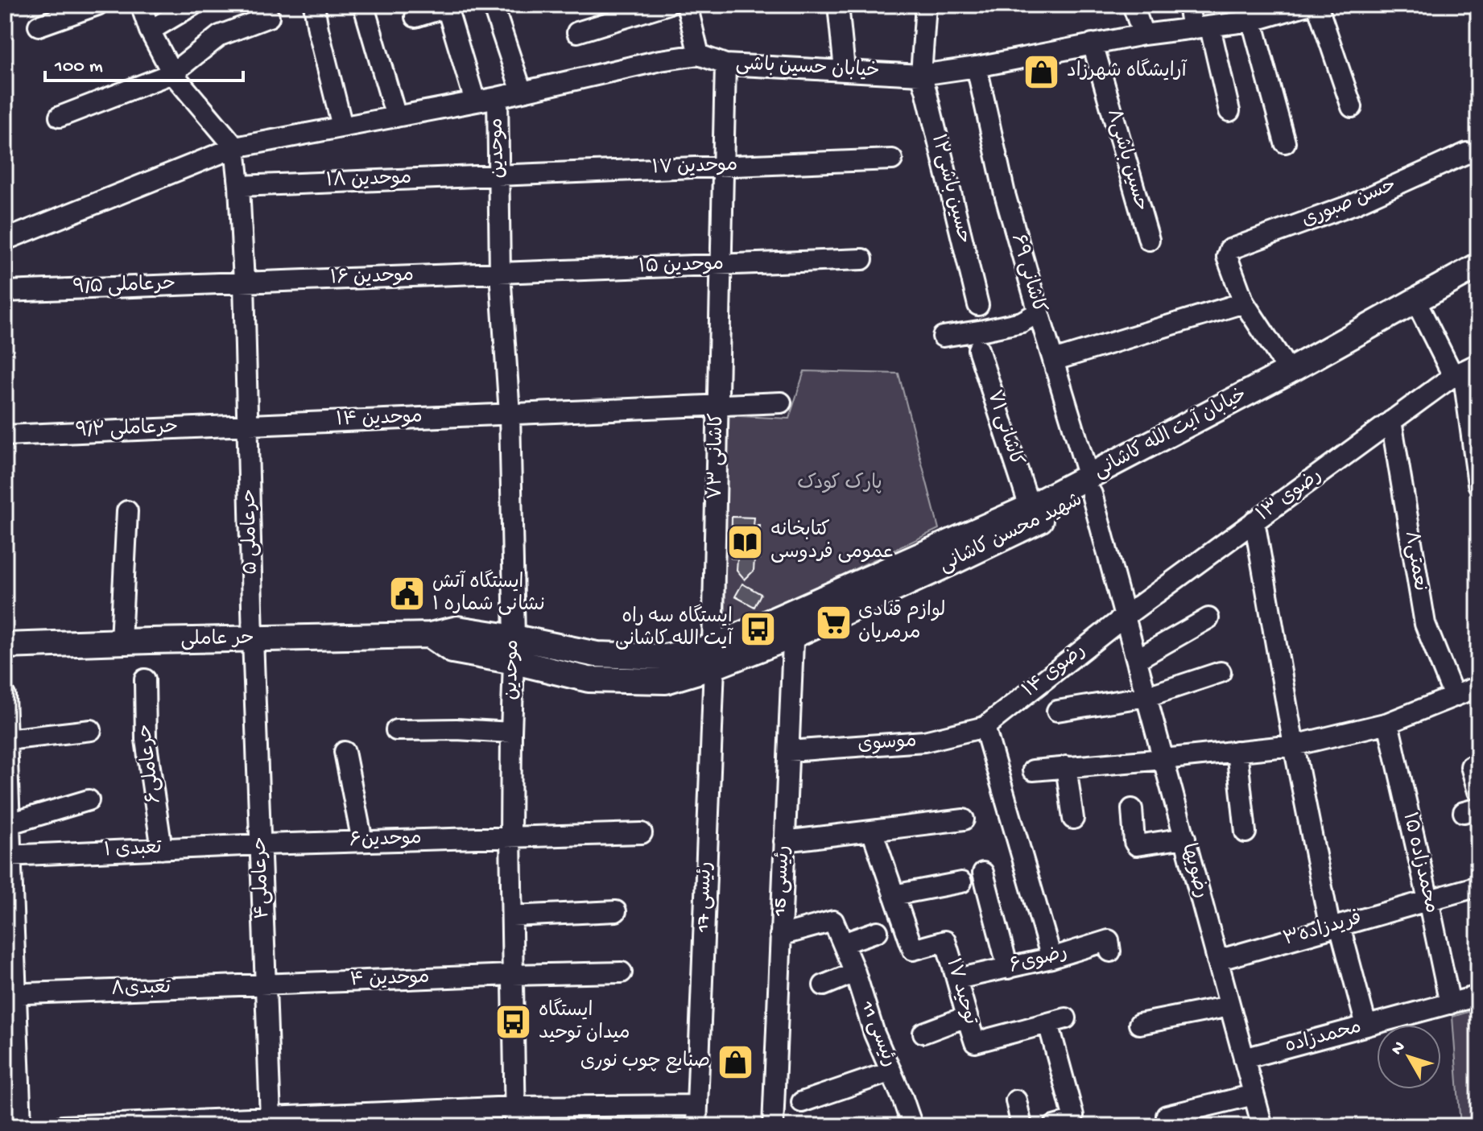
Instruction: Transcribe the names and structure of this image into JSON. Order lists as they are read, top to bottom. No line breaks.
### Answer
{"streets":{"main road":["خیابان آیت الله کاشانی","شهید محسن کاشانی","حر عاملی"],"street":["خیابان حسین باشی","موحدین","حسین باشی۸","موحدین ۱۷","موحدین ۱۸","حسین باشی۱۲","حسن صبوری","موحدین ۱۵","کاشانی ۶۹","موحدین ۱۶","حرعاملی ۹/۵","موحدین ۱۴","کاشانی ۷۱","حرعاملی ۹/۲","کاشانی ۷۳","رضوی ۱۳","حرعاملی ۵","نعمتی۸","رضوی ۱۴","موسوی","حرعاملی۶","موحدین۶","تعبدی ۱","محمدزاده ۱۵","رضویها","حرعاملی۴","رئیسی 15","رئیسی 17","فریدزاده۳","رضوی۶","موحدین ۴","تعبدی۸","توحید ۱۷","رئیسی 11","محمدزاده"]},"crossings":[["خیابان حسین باشی","موحدین"],["خیابان حسین باشی","حسین باشی۸"],["خیابان حسین باشی","حسین باشی۱۲"],["خیابان حسین باشی","کاشانی ۶۹"],["خیابان حسین باشی","کاشانی ۷۳"],["خیابان حسین باشی","حرعاملی ۵"],["موحدین","موحدین ۱۷"],["موحدین","موحدین ۱۸"],["موحدین","موحدین ۱۵"],["موحدین","موحدین ۱۶"],["موحدین","موحدین ۱۴"],["موحدین","حر عاملی"],["موحدین","موحدین۶"],["موحدین","موحدین ۴"],["موحدین ۱۷","موحدین ۱۸"],["موحدین ۱۷","کاشانی ۷۳"],["موحدین ۱۸","حرعاملی ۵"],["موحدین ۱۵","موحدین ۱۶"],["موحدین ۱۵","کاشانی ۷۳"],["کاشانی ۶۹","خیابان آیت الله کاشانی"],["کاشانی ۶۹","رضوی ۱۳"],["کاشانی ۶۹","شهید محسن کاشانی"],["کاشانی ۶۹","رضوی ۱۴"],["کاشانی ۶۹","رضویها"],["موحدین ۱۶","حرعاملی ۹/۵"],["موحدین ۱۶","حرعاملی ۵"],["حرعاملی ۹/۵","حرعاملی ۵"],["موحدین ۱۴","حرعاملی ۹/۲"],["موحدین ۱۴","کاشانی ۷۳"],["موحدین ۱۴","حرعاملی ۵"],["کاشانی ۷۱","خیابان آیت الله کاشانی"],["حرعاملی ۹/۲","حرعاملی ۵"],["خیابان آیت الله کاشانی","کاشانی ۷۳"],["خیابان آیت الله کاشانی","شهید محسن کاشانی"],["خیابان آیت الله کاشانی","رئیسی 15"],["خیابان آیت الله کاشانی","رئیسی 17"],["کاشانی ۷۳","رئیسی 17"],["رضوی ۱۳","نعمتی۸"],["رضوی ۱۳","رضوی ۱۴"],["رضوی ۱۳","رضویها"],["حرعاملی ۵","حر عاملی"],["حرعاملی ۵","حرعاملی۴"],["شهید محسن کاشانی","رئیسی 15"],["حر عاملی","حرعاملی۴"],["رضوی ۱۴","موسوی"],["رضوی ۱۴","رضویها"],["موسوی","رئیسی 15"],["حرعاملی۶","تعبدی ۱"],["موحدین۶","تعبدی ۱"],["موحدین۶","حرعاملی۴"],["تعبدی ۱","حرعاملی۴"],["محمدزاده ۱۵","فریدزاده۳"],["محمدزاده ۱۵","محمدزاده"],["رضویها","فریدزاده۳"],["رضویها","محمدزاده"],["حرعاملی۴","موحدین ۴"],["حرعاملی۴","تعبدی۸"],["رئیسی 15","رئیسی 11"],["رضوی۶","توحید ۱۷"],["موحدین ۴","تعبدی۸"]],"parks":["پارک کودک"],"places":{"shop":["آرایشگاه شهرزاد","صنایع چوب نوری"],"library":["کتابخانه عمومی فردوسی"],"public building":["ایستگاه آتش نشانی شماره ۱"],"supermarket":["لوازم قنادی مرمریان"],"bus stop":["ایستگاه سه راه آیت الله کاشانی","ایستگاه میدان توحید"]},"scale_bar":"100 m","north":"top left"}
